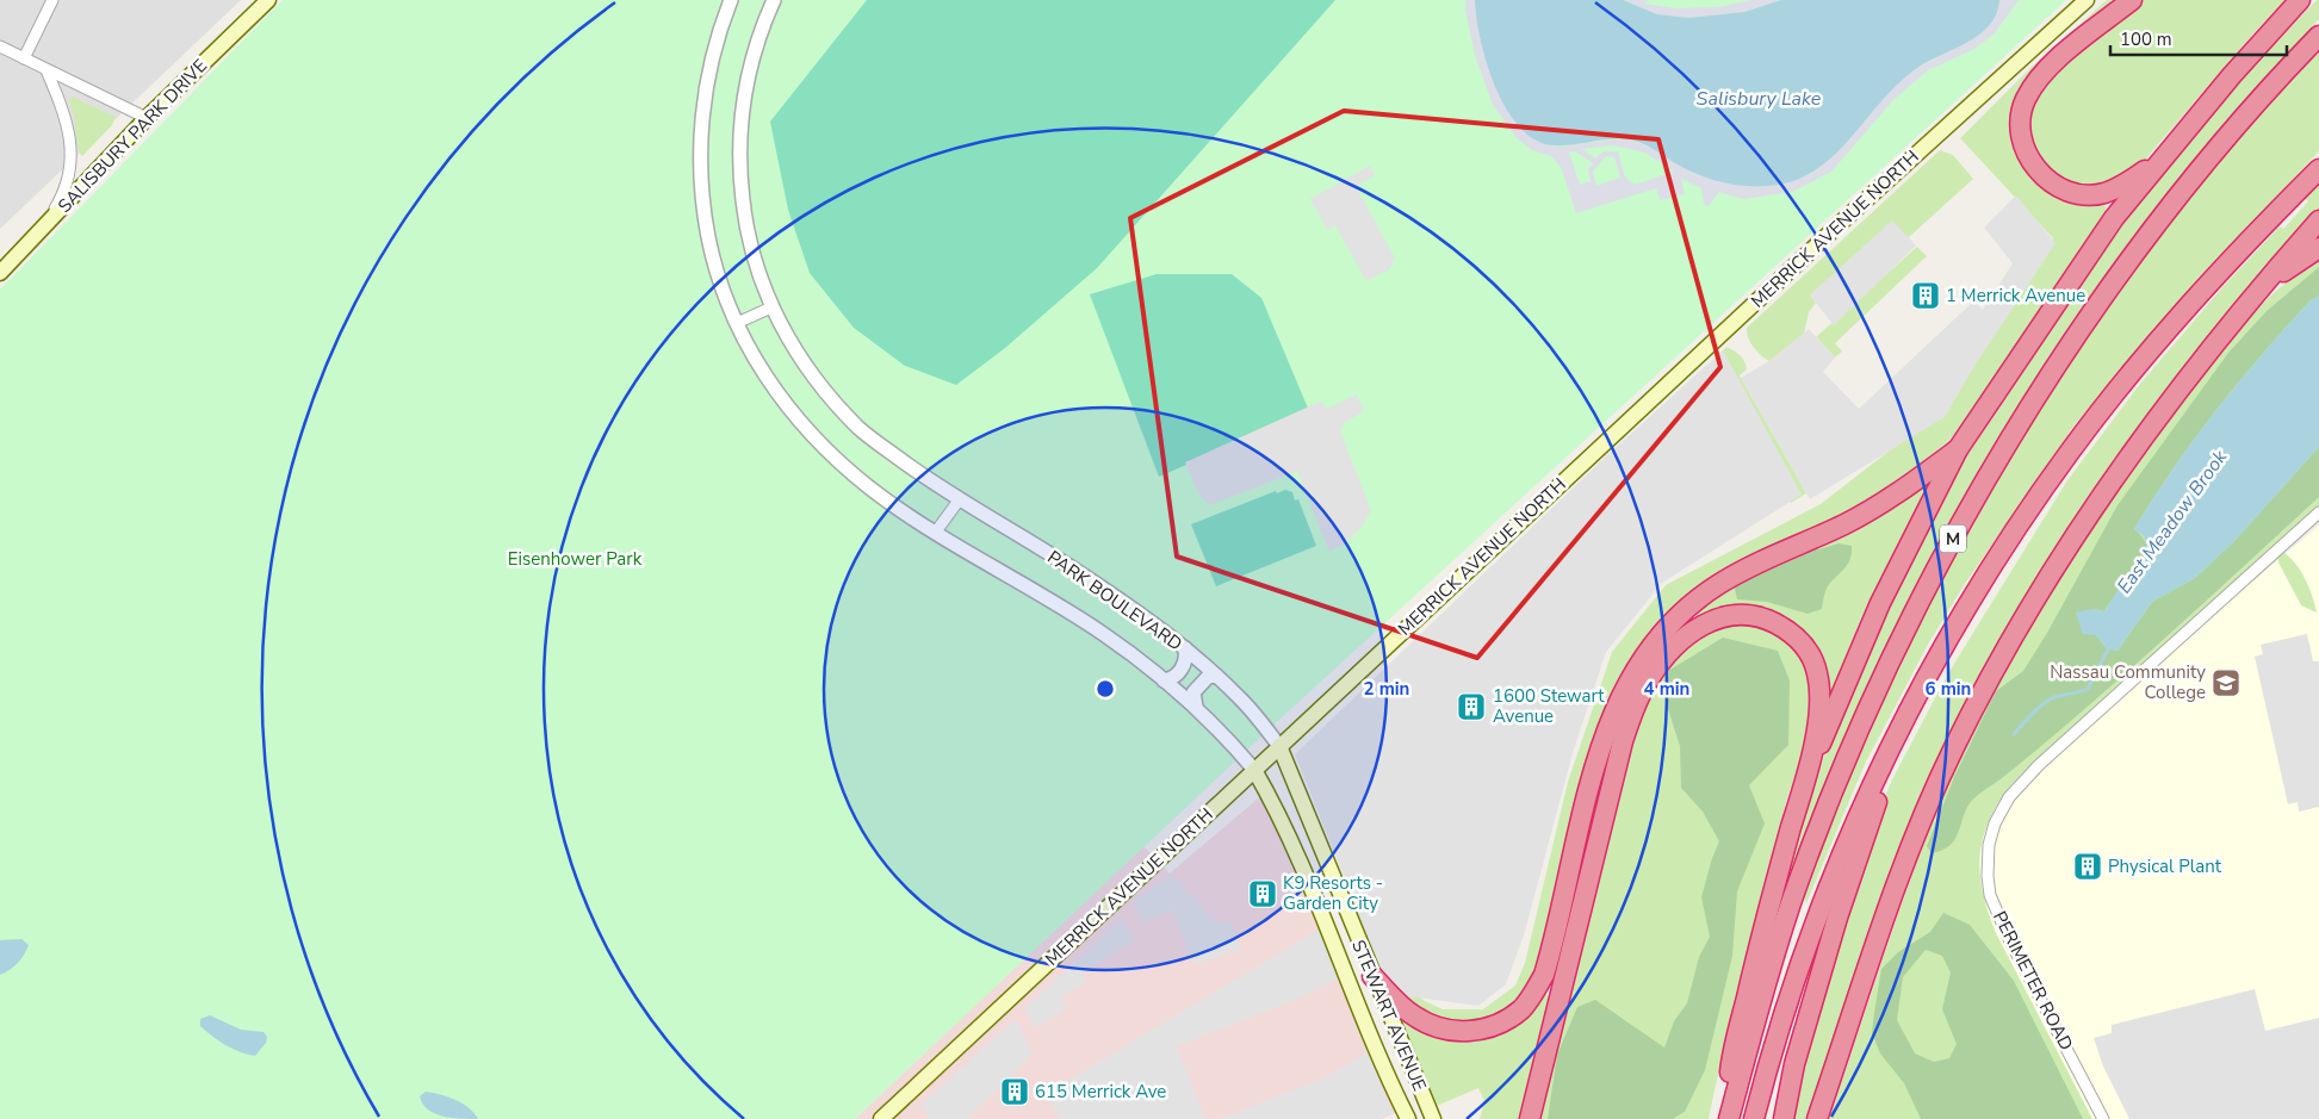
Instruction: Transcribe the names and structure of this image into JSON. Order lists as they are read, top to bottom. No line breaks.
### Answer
{"streets":{"highway":["M"],"main road":["SALISBURY PARK DRIVE","MERRICK AVENUE NORTH","STEWART AVENUE"],"street":["PARK BOULEVARD","PERIMETER ROAD"]},"crossings":[["MERRICK AVENUE NORTH","PARK BOULEVARD"],["MERRICK AVENUE NORTH","STEWART AVENUE"],["PARK BOULEVARD","STEWART AVENUE"]],"water":["Salisbury Lake","East Meadow Brook"],"parks":["Eisenhower Park"],"places":{"building":["1 Merrick Avenue","1600 Stewart Avenue","Physical Plant","K9 Resorts - Garden City","615 Merrick Ave"],"school or university":["Nassau Community College"]},"scale_bar":"100 m","rings":["2 min","4 min","6 min"]}
